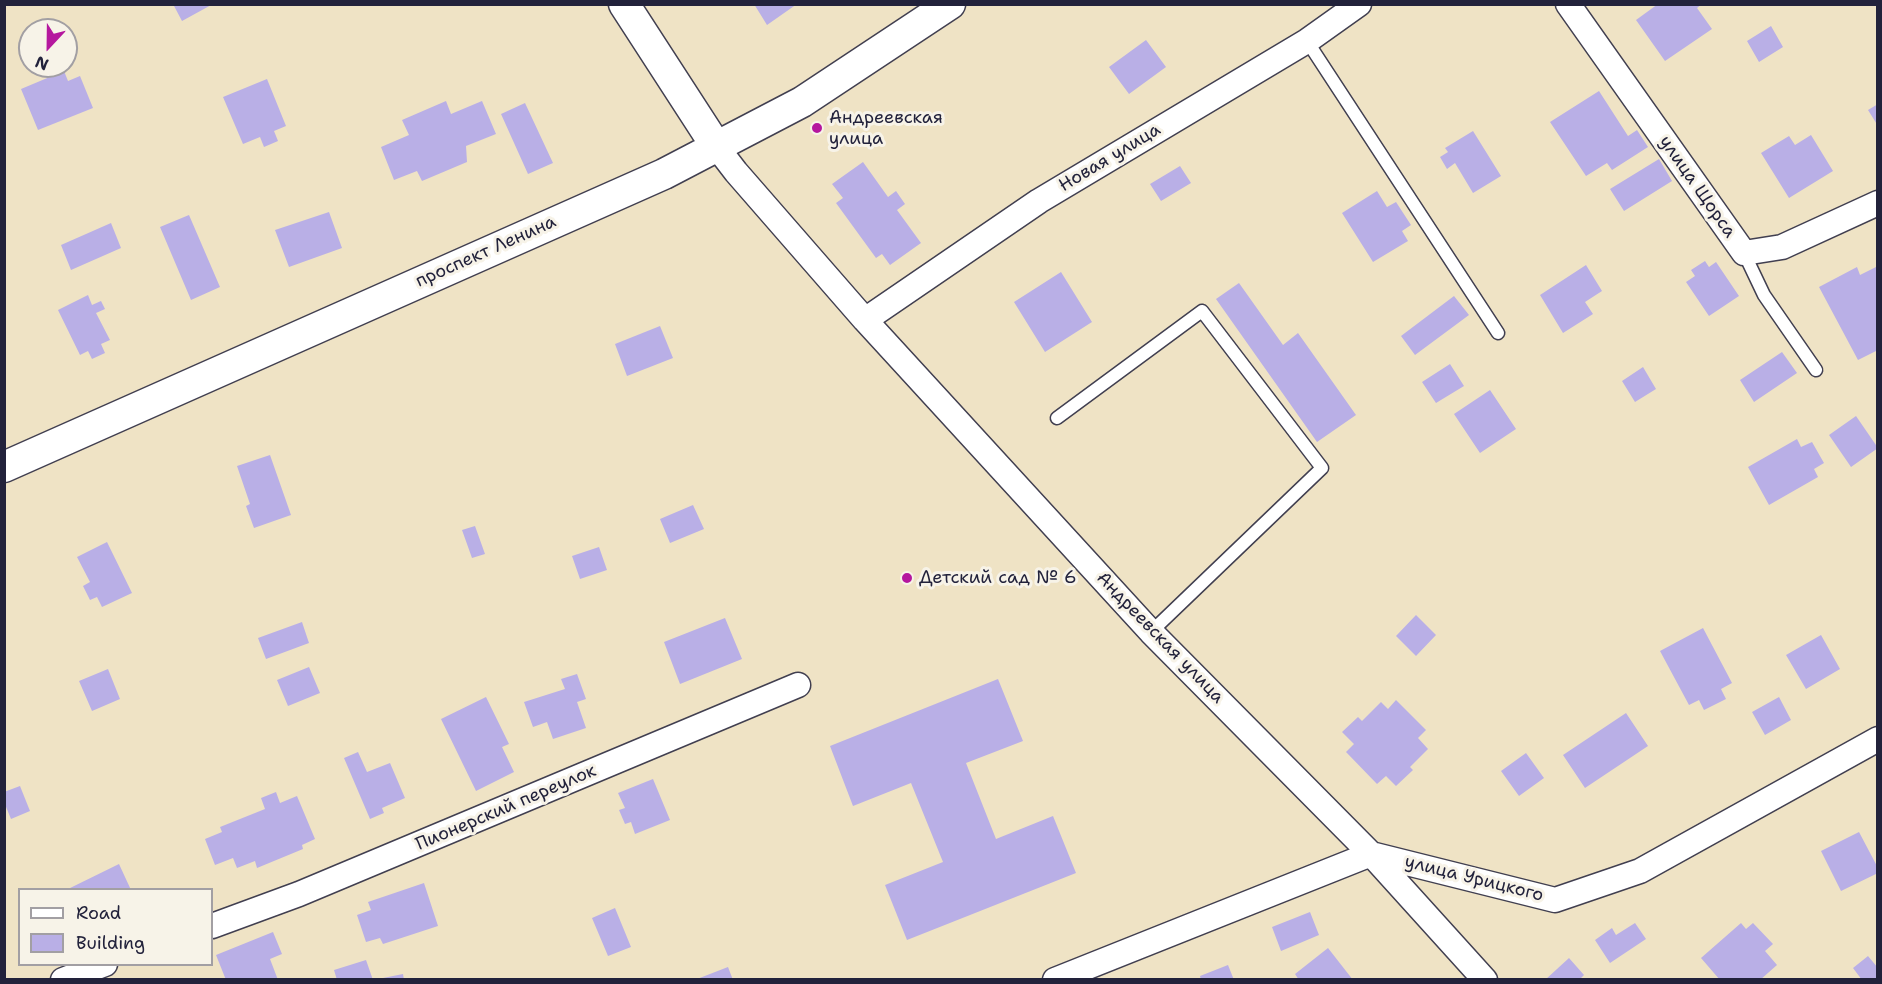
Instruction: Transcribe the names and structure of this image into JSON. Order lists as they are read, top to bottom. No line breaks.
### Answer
{"streets":{"street":["Новая улица","улица Щорса","проспект Ленина","Андреевская улица","Пионерский переулок","улица Урицкого"]},"crossings":[["Новая улица","Андреевская улица"],["проспект Ленина","Андреевская улица"],["Андреевская улица","улица Урицкого"]],"places":["Андреевская улица","Детский сад № 6"],"legend":["Road","Building"],"north":"bottom"}
